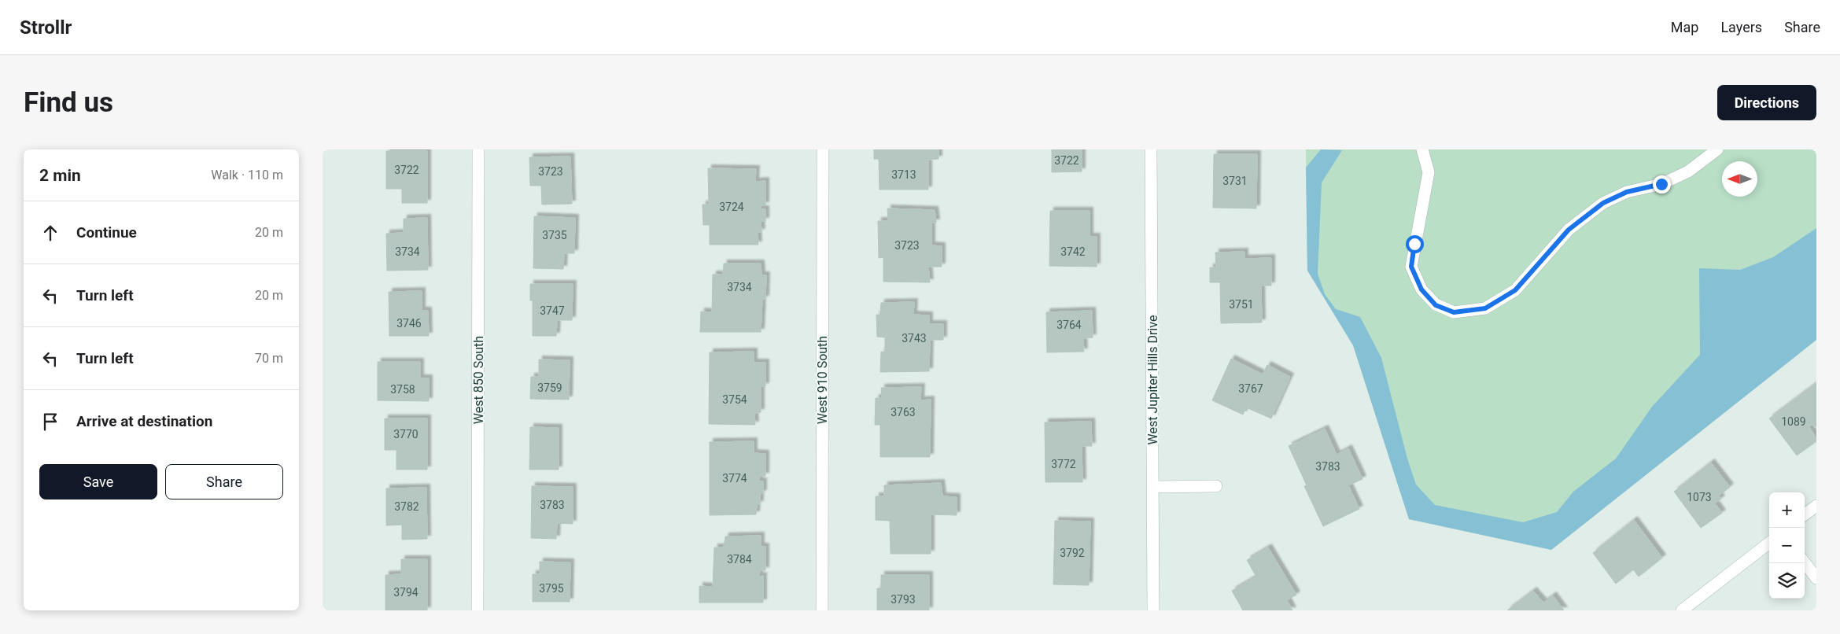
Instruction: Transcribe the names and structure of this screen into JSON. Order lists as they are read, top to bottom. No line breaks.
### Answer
{"streets":{"street":["West 850 South","West 910 South","West Jupiter Hills Drive"]},"house_numbers":["3722","3722","3723","3713","3731","3724","3735","3723","3734","3742","3734","3751","3747","3746","3764","3743","3759","3767","3758","3754","3763","1089","3770","3772","3783","3774","1073","3783","3782","3792","3784","3795","3794","3793"],"north":"left","page":{"header":"Strollr","nav":["Map","Layers","Share"],"buttons":["Directions",["Save","Share"]],"title":"Find us","heading":["2 min","Walk · 110 m"],"list":[["Continue","20 m"],["Turn left","20 m"],["Turn left","70 m"],"Arrive at destination"],"map_buttons":["+","−"]}}
